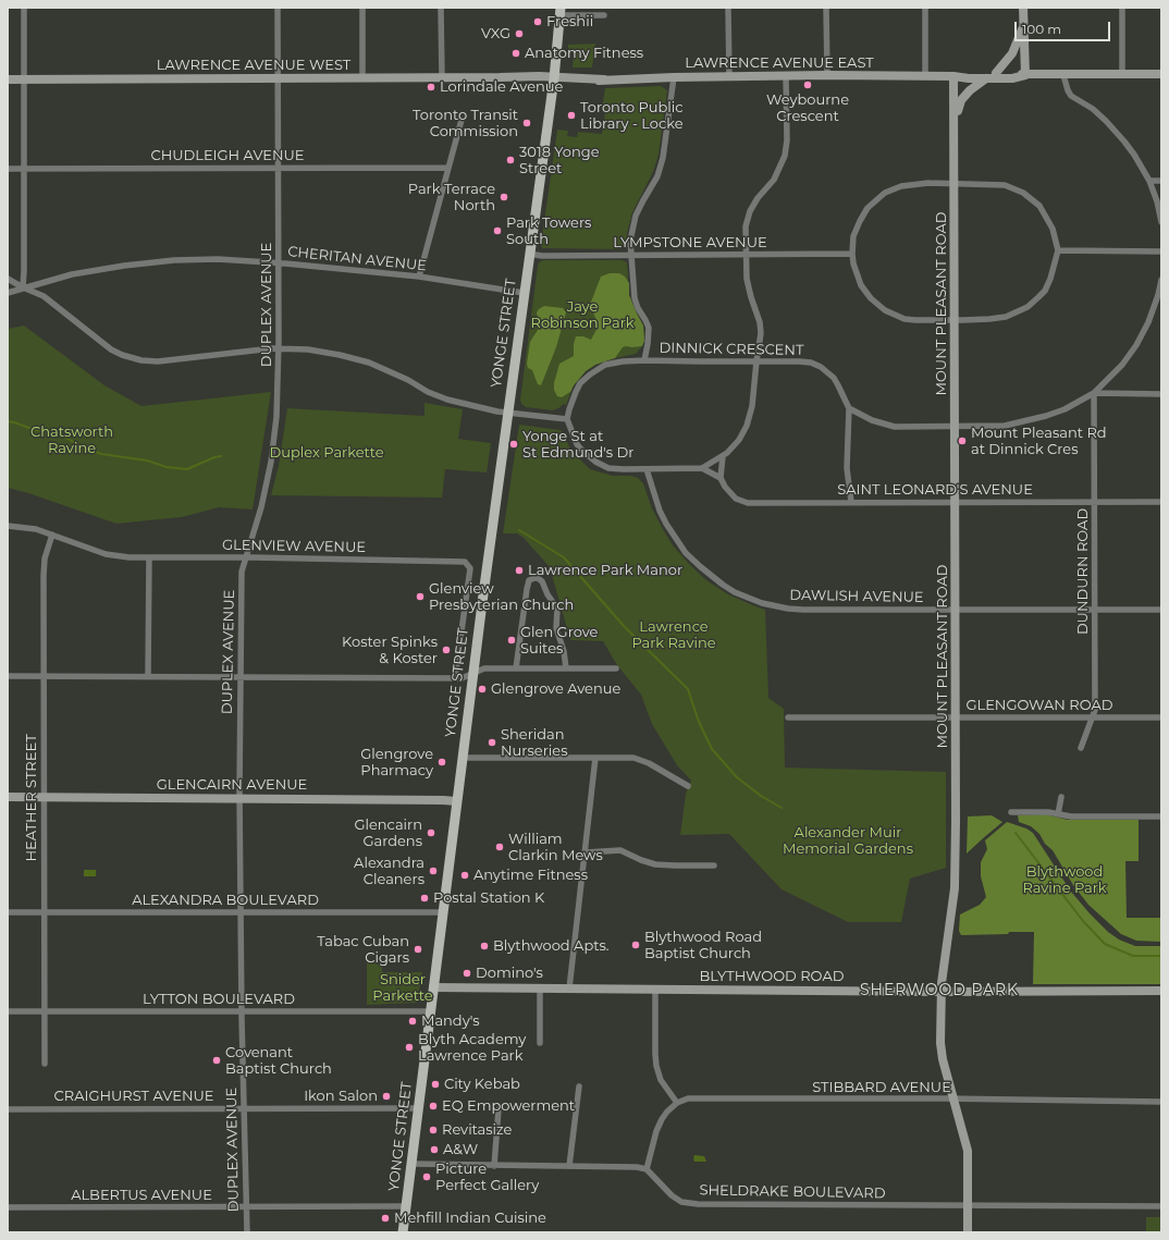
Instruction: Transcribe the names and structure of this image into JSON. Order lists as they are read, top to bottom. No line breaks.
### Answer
{"streets":{"main road":["LAWRENCE AVENUE EAST","LAWRENCE AVENUE WEST","MOUNT PLEASANT ROAD","YONGE STREET","GLENCAIRN AVENUE","BLYTHWOOD ROAD"],"street":["CHUDLEIGH AVENUE","LYMPSTONE AVENUE","CHERITAN AVENUE","DUPLEX AVENUE","DINNICK CRESCENT","SAINT LEONARD'S AVENUE","GLENVIEW AVENUE","DUNDURN ROAD","DAWLISH AVENUE","GLENGOWAN ROAD","HEATHER STREET","ALEXANDRA BOULEVARD","LYTTON BOULEVARD","STIBBARD AVENUE","CRAIGHURST AVENUE","SHELDRAKE BOULEVARD","ALBERTUS AVENUE"]},"crossings":[["LAWRENCE AVENUE EAST","LAWRENCE AVENUE WEST"],["LAWRENCE AVENUE EAST","MOUNT PLEASANT ROAD"],["LAWRENCE AVENUE EAST","YONGE STREET"],["LAWRENCE AVENUE WEST","DUPLEX AVENUE"],["LAWRENCE AVENUE WEST","YONGE STREET"],["CHUDLEIGH AVENUE","DUPLEX AVENUE"],["LYMPSTONE AVENUE","YONGE STREET"],["CHERITAN AVENUE","DUPLEX AVENUE"],["CHERITAN AVENUE","YONGE STREET"],["MOUNT PLEASANT ROAD","SAINT LEONARD'S AVENUE"],["MOUNT PLEASANT ROAD","DAWLISH AVENUE"],["MOUNT PLEASANT ROAD","GLENGOWAN ROAD"],["MOUNT PLEASANT ROAD","BLYTHWOOD ROAD"],["MOUNT PLEASANT ROAD","STIBBARD AVENUE"],["MOUNT PLEASANT ROAD","SHELDRAKE BOULEVARD"],["DUPLEX AVENUE","GLENVIEW AVENUE"],["DUPLEX AVENUE","GLENCAIRN AVENUE"],["DUPLEX AVENUE","ALEXANDRA BOULEVARD"],["DUPLEX AVENUE","LYTTON BOULEVARD"],["DUPLEX AVENUE","CRAIGHURST AVENUE"],["DUPLEX AVENUE","ALBERTUS AVENUE"],["YONGE STREET","GLENCAIRN AVENUE"],["YONGE STREET","ALEXANDRA BOULEVARD"],["YONGE STREET","BLYTHWOOD ROAD"],["YONGE STREET","LYTTON BOULEVARD"],["YONGE STREET","CRAIGHURST AVENUE"],["YONGE STREET","ALBERTUS AVENUE"],["SAINT LEONARD'S AVENUE","DUNDURN ROAD"],["GLENVIEW AVENUE","HEATHER STREET"],["DUNDURN ROAD","DAWLISH AVENUE"],["DUNDURN ROAD","GLENGOWAN ROAD"],["GLENCAIRN AVENUE","HEATHER STREET"],["HEATHER STREET","ALEXANDRA BOULEVARD"],["HEATHER STREET","LYTTON BOULEVARD"]],"districts":["SHERWOOD PARK"],"parks":["Jaye Robinson Park","Chatsworth Ravine","Duplex Parkette","Lawrence Park Ravine","Alexander Muir Memorial Gardens","Blythwood Ravine Park","Snider Parkette"],"places":["Freshii","VXG","Anatomy Fitness","Weybourne Crescent","Lorindale Avenue","Toronto Public Library - Locke","Toronto Transit Commission","3018 Yonge Street","Park Terrace North","Park Towers South","Mount Pleasant Rd at Dinnick Cres","Yonge St at St Edmund's Dr","Lawrence Park Manor","Glenview Presbyterian Church","Glen Grove Suites","Koster Spinks & Koster","Glengrove Avenue","Sheridan Nurseries","Glengrove Pharmacy","Glencairn Gardens","William Clarkin Mews","Alexandra Cleaners","Anytime Fitness","Postal Station K","Blythwood Road Baptist Church","Blythwood Apts.","Tabac Cuban Cigars","Domino's","Mandy's","Blyth Academy Lawrence Park","Covenant Baptist Church","City Kebab","Ikon Salon","EQ Empowerment","Revitasize","A&W","Picture Perfect Gallery","Mehfill Indian Cuisine"],"scale_bar":"100 m"}
